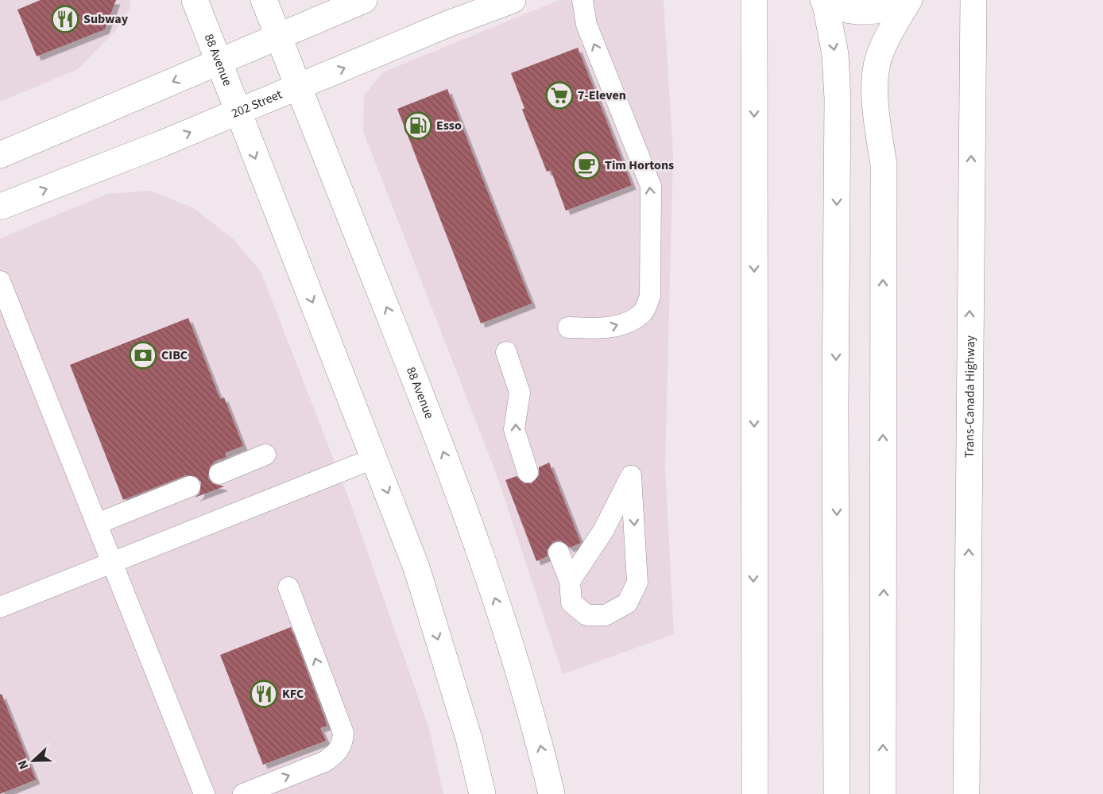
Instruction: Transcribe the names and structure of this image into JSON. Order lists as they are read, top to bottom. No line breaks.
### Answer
{"streets":{"main road":["88 Avenue","202 Street","Trans-Canada Highway"]},"crossings":[["88 Avenue","202 Street"]],"places":{"restaurant":["Subway","KFC"],"supermarket":["7-Eleven"],"fuel station":["Esso"],"cafe":["Tim Hortons"],"bank":["CIBC"]},"north":"left"}
